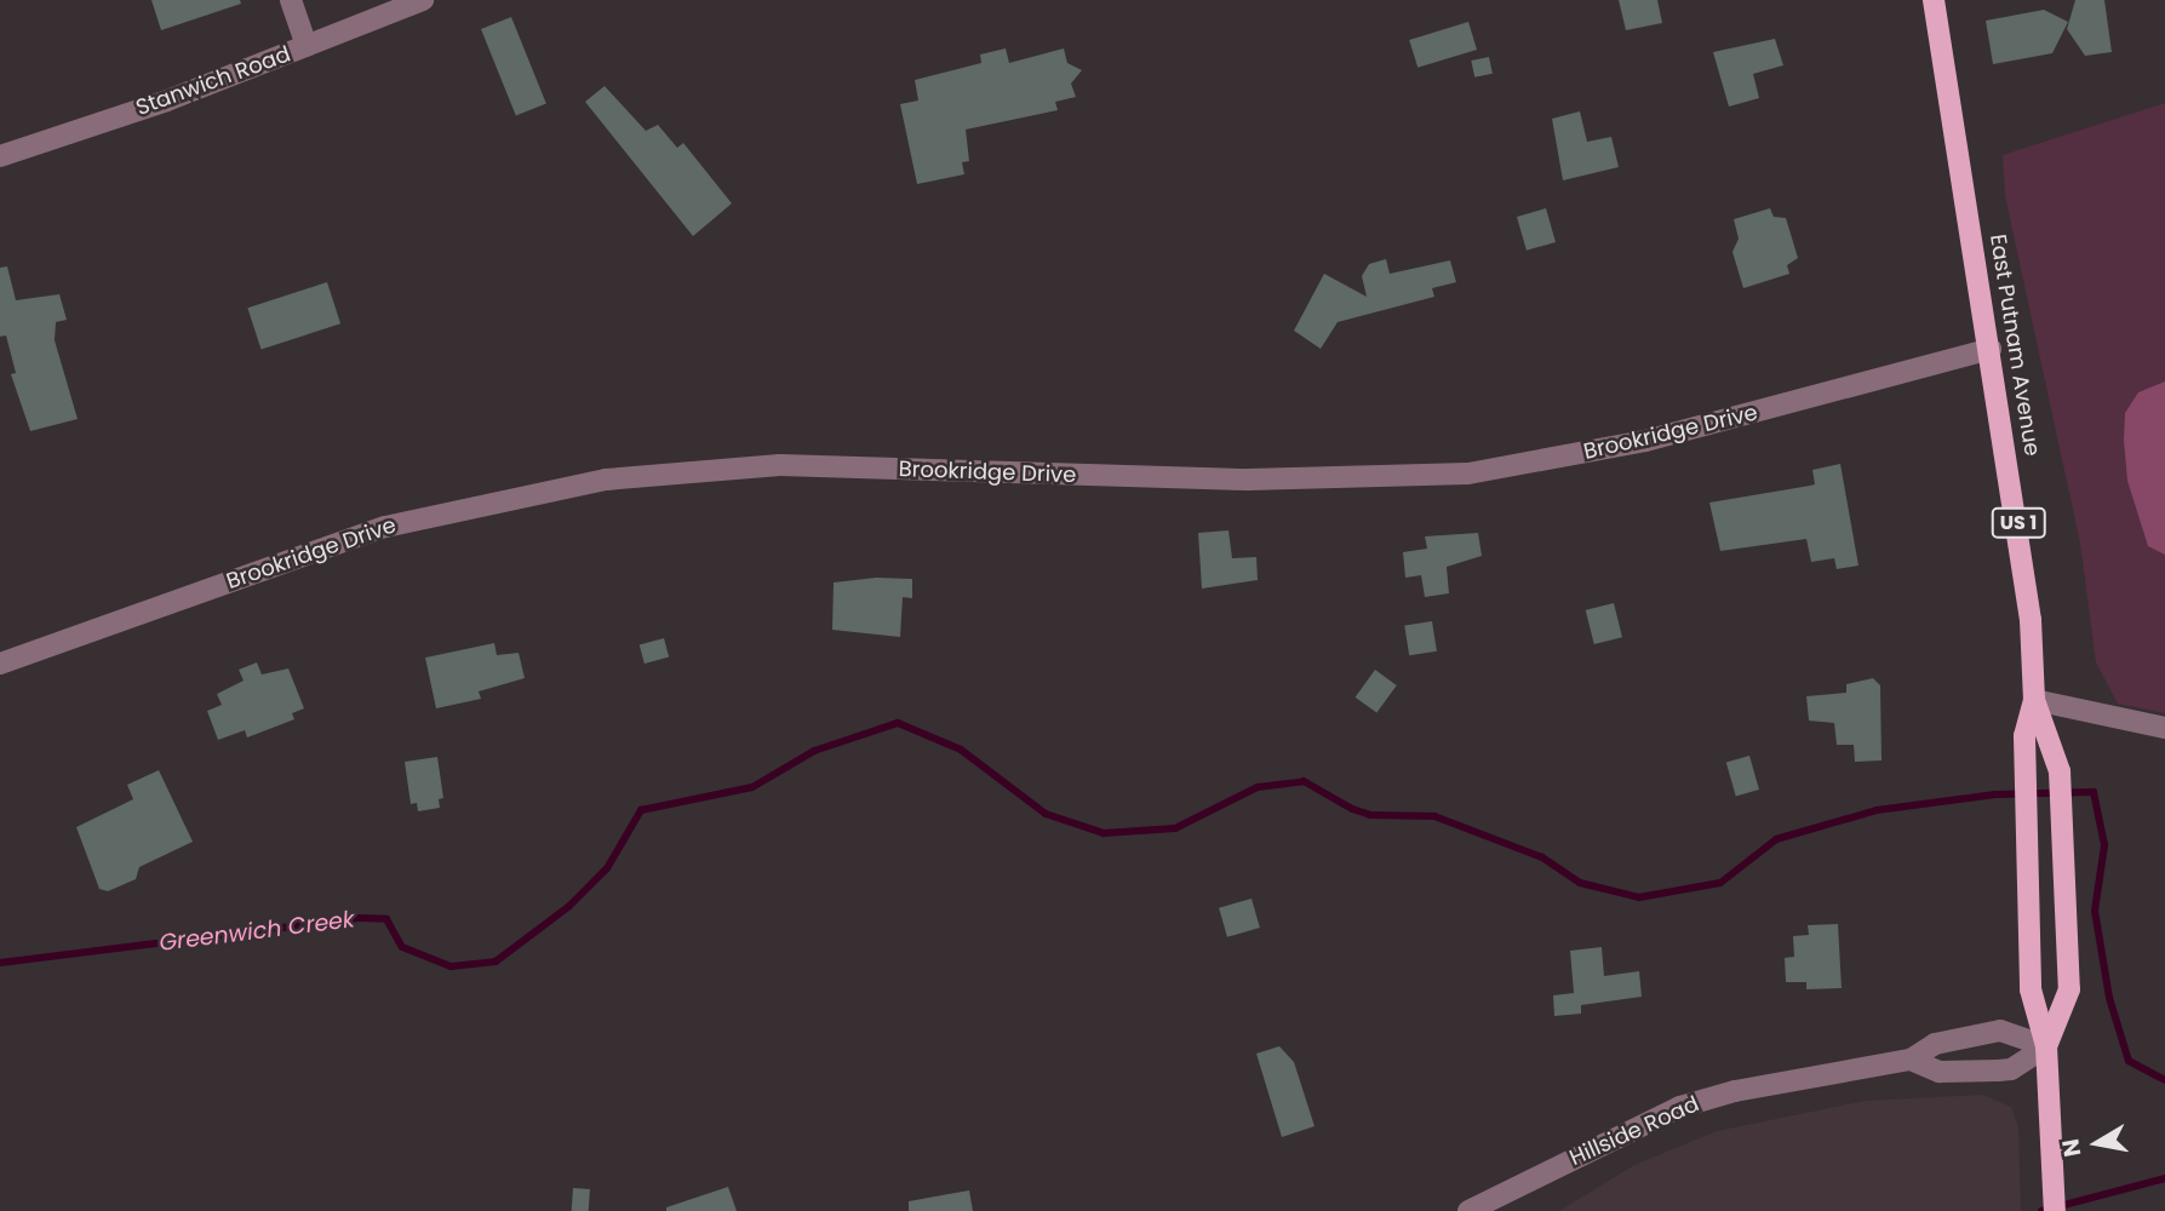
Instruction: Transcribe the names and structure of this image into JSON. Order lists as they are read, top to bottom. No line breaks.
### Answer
{"streets":{"main road":["East Putnam Avenue","US 1"],"street":["Stanwich Road","Brookridge Drive","Hillside Road"]},"crossings":[["East Putnam Avenue","Brookridge Drive"],["East Putnam Avenue","Hillside Road"]],"water":["Greenwich Creek"],"north":"left"}
